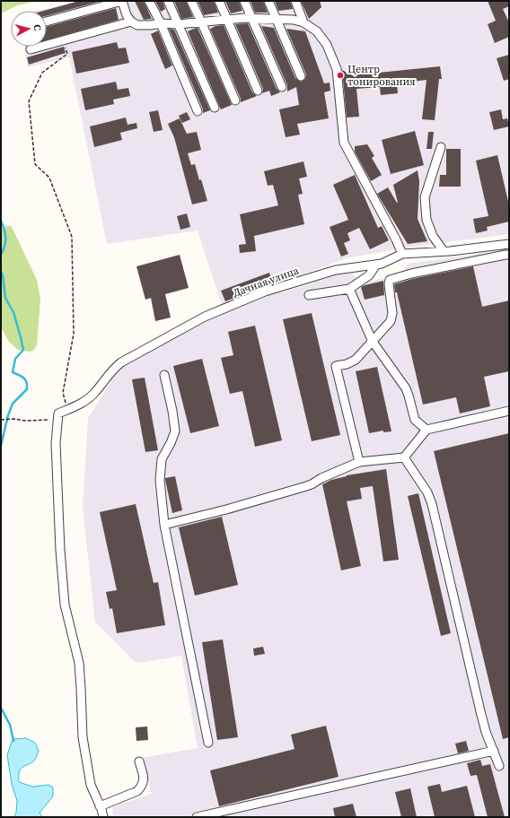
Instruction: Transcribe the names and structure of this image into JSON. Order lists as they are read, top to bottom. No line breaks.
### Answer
{"streets":{"street":["Дачная улица"]},"places":["Центр тонирования"],"north":"right"}
